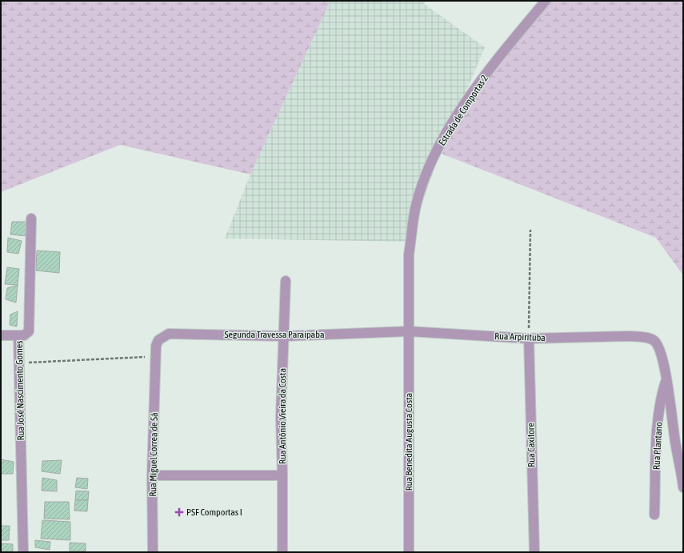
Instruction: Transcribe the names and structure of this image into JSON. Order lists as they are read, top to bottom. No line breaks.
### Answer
{"streets":{"street":["Estrada de Comportas 2","Segunda Travessa Paraipaba","Rua Arpirituba","Rua José Nascimento Gomes","Rua Antônio Vieira da Costa","Rua Benedita Augusta Costa","Rua Caxitore","Rua Plantano","Rua Miguel Correa de Sá"]},"crossings":[["Estrada de Comportas 2","Segunda Travessa Paraipaba"],["Estrada de Comportas 2","Rua Arpirituba"],["Estrada de Comportas 2","Rua Benedita Augusta Costa"],["Segunda Travessa Paraipaba","Rua Arpirituba"],["Segunda Travessa Paraipaba","Rua Antônio Vieira da Costa"],["Segunda Travessa Paraipaba","Rua Benedita Augusta Costa"],["Segunda Travessa Paraipaba","Rua Miguel Correa de Sá"],["Rua Arpirituba","Rua Benedita Augusta Costa"],["Rua Arpirituba","Rua Caxitore"],["Rua Arpirituba","Rua Plantano"]],"places":{"health":["PSF Comportas I"]}}
